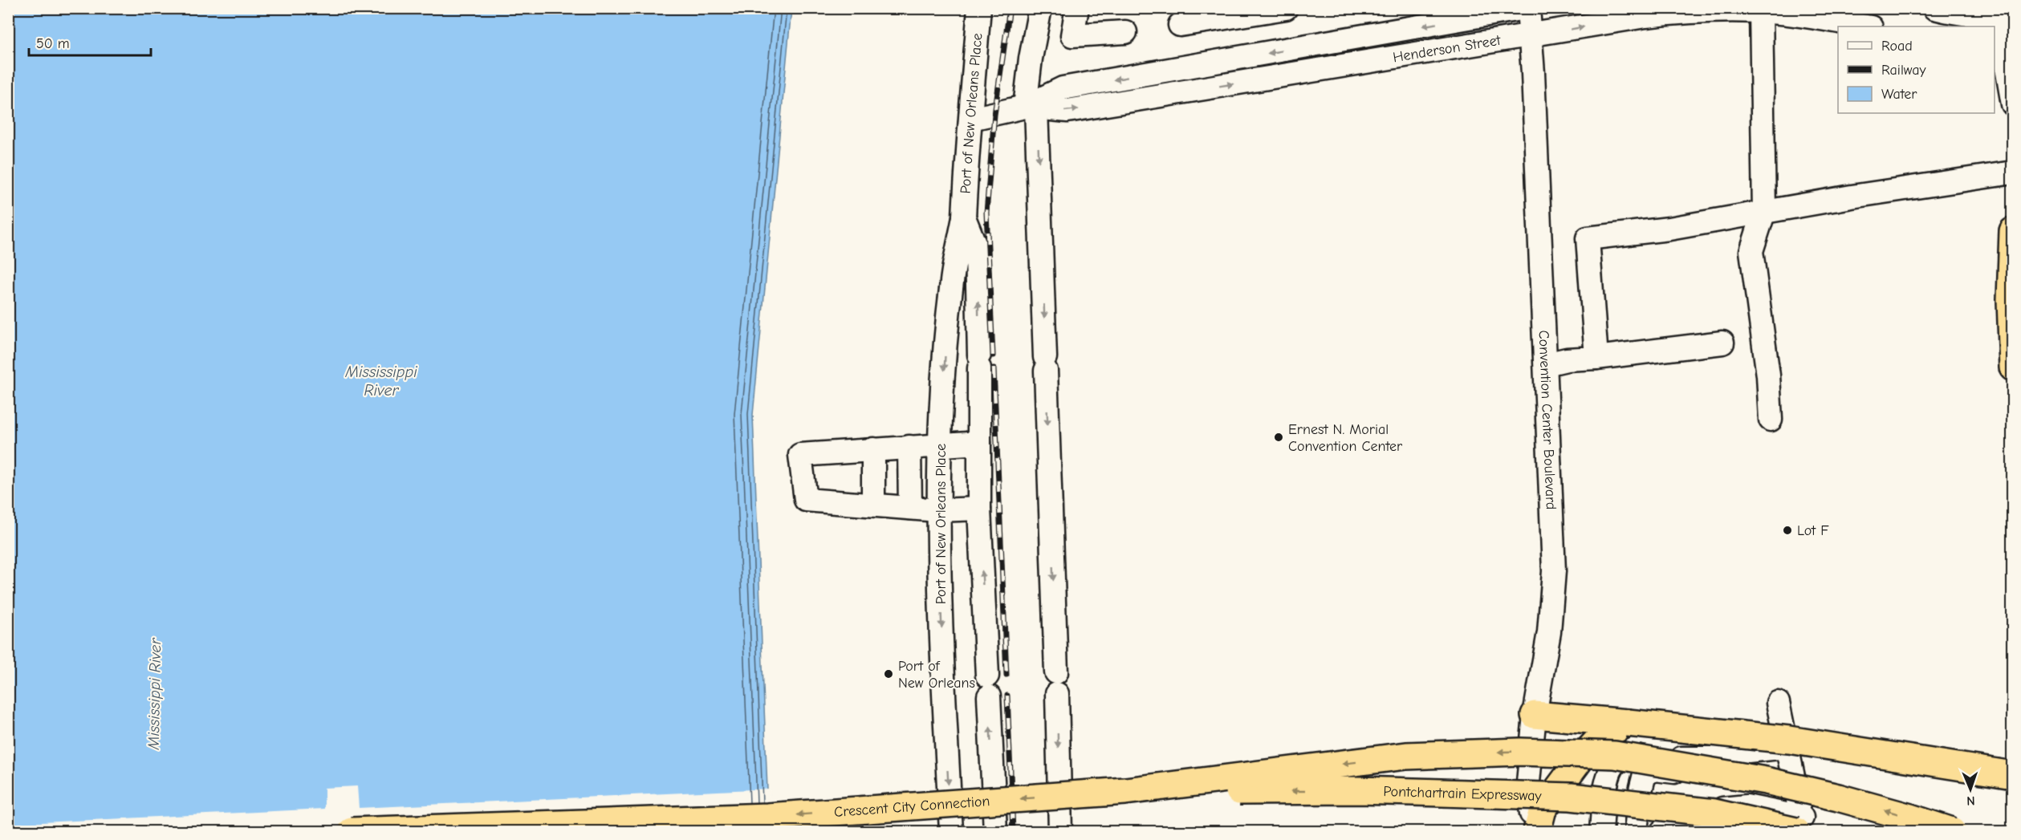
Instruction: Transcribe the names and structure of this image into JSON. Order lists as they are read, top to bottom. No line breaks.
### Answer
{"streets":{"highway":["Pontchartrain Expressway","Crescent City Connection"],"street":["Henderson Street","Port of New Orleans Place","Convention Center Boulevard"]},"crossings":[["Henderson Street","Port of New Orleans Place"],["Henderson Street","Convention Center Boulevard"],["Pontchartrain Expressway","Crescent City Connection"]],"one_way":["Crescent City Connection"],"water":["Mississippi River"],"places":["Ernest N. Morial Convention Center","Lot F","Port of New Orleans"],"legend":["Road","Railway","Water"],"scale_bar":"50 m","north":"bottom"}
